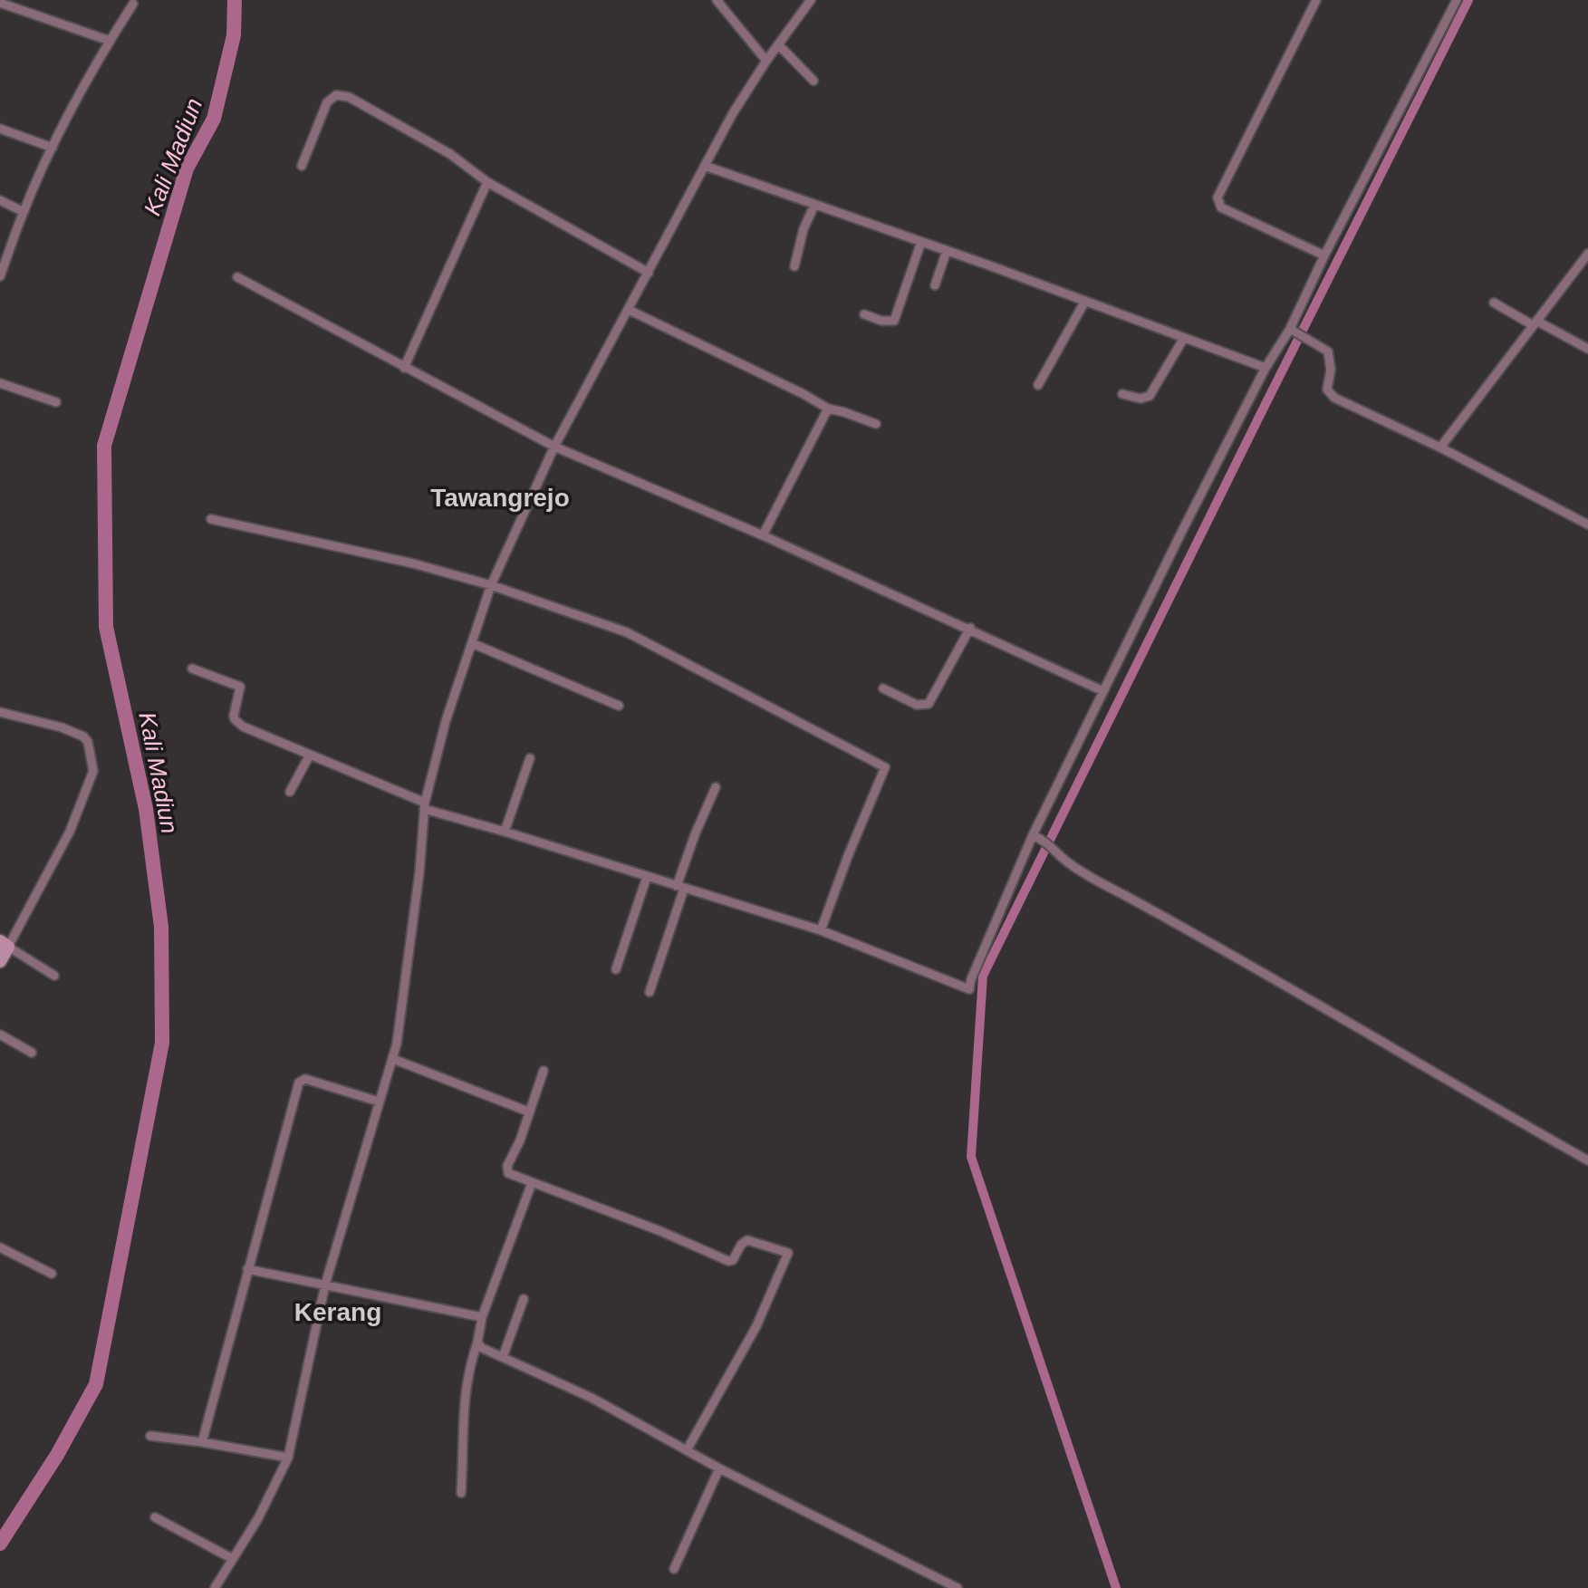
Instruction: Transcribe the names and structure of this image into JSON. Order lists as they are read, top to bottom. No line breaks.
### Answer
{"districts":["Tawangrejo","Kerang"],"water":["Kali Madiun"]}
